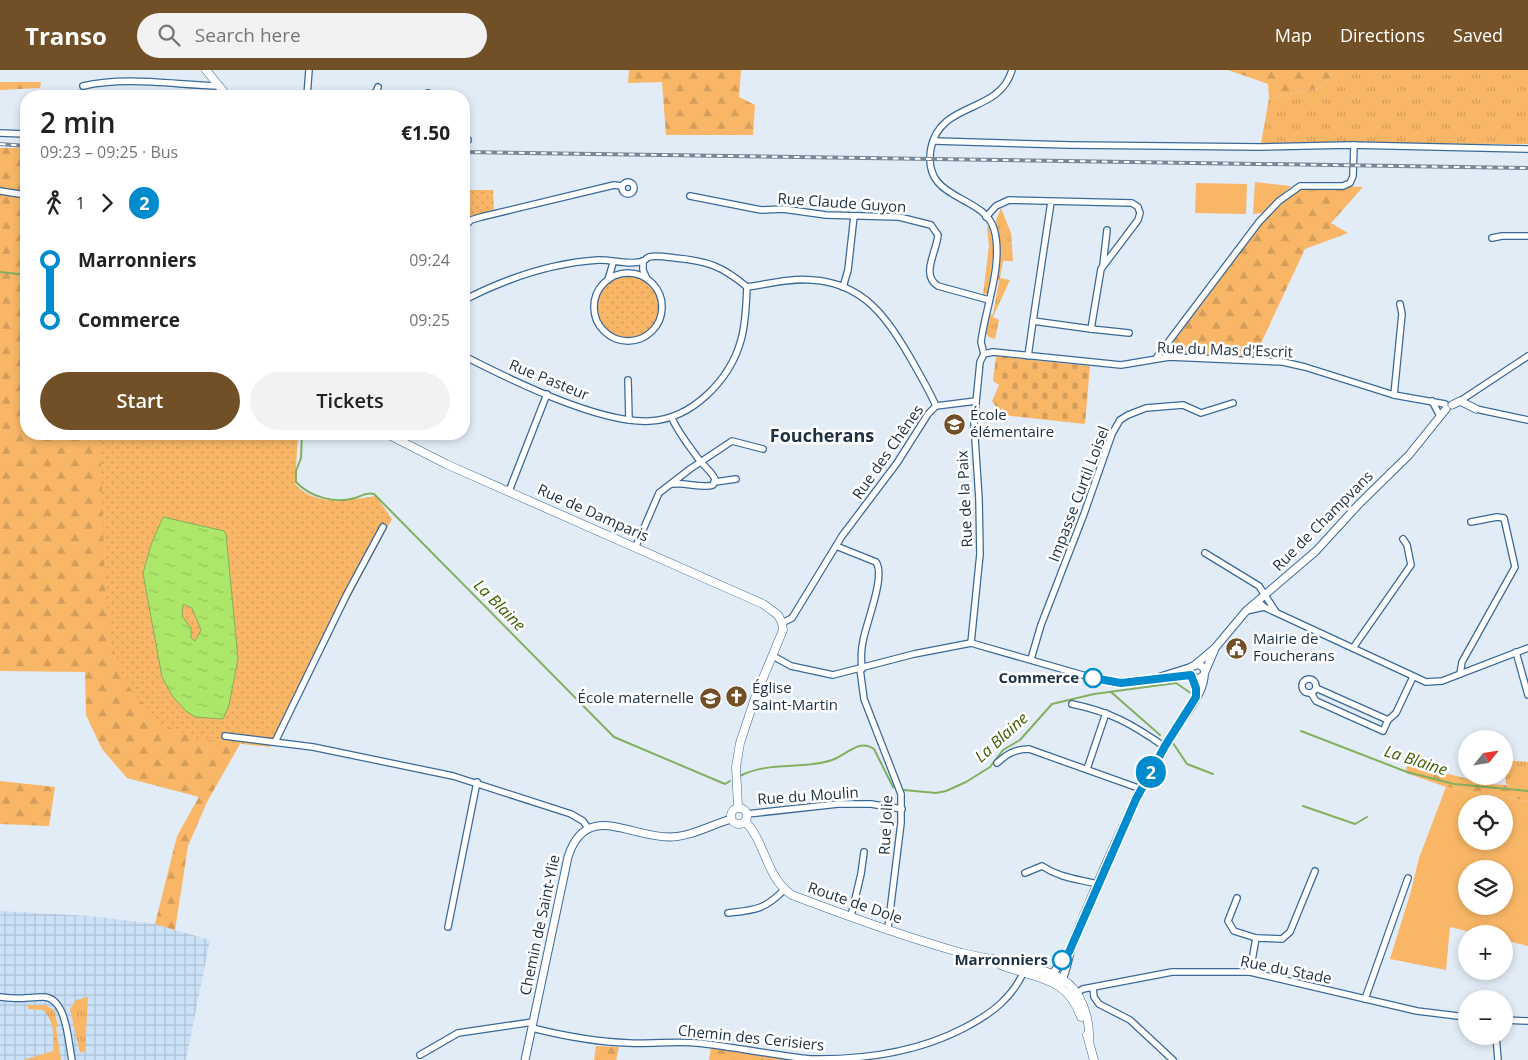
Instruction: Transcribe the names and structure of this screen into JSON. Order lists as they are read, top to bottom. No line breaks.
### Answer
{"streets":{"main road":["Rue de Damparis","Route de Dole"],"street":["Rue Claude Guyon","Rue du Mas d'Escrit","Rue Pasteur","Rue des Chênes","Impasse Curtil Loisel","Rue de la Paix","Rue de Champvans","Rue du Moulin","Rue Jolie","Chemin de Saint-Ylie","Rue du Stade","Chemin des Cerisiers"]},"crossings":[["Rue Claude Guyon","Rue de la Paix"],["Rue du Mas d'Escrit","Rue de la Paix"],["Rue du Mas d'Escrit","Rue de Champvans"],["Rue Pasteur","Rue des Chênes"],["Rue des Chênes","Rue de Damparis"],["Rue des Chênes","Rue Jolie"],["Rue du Moulin","Rue Jolie"],["Rue du Moulin","Route de Dole"],["Rue Jolie","Route de Dole"],["Route de Dole","Rue du Stade"],["Route de Dole","Chemin des Cerisiers"],["Chemin de Saint-Ylie","Chemin des Cerisiers"]],"districts":["Foucherans"],"water":["La Blaine"],"places":{"school or university":["École élémentaire","École maternelle"],"public building":["Mairie de Foucherans"],"other":["Commerce","Marronniers"],"church":["Église Saint-Martin"]},"lines":["bus line 2"],"north":"top right","page":{"header":"Transo","search":"Search here","nav":["Map","Directions","Saved"],"on_map":"2","heading":["2 min","09:23 – 09:25 · Bus","€1.50"],"legs":["1","2"],"list":[{"name":"Marronniers","value":"09:24"},{"name":"Commerce","value":"09:25"}],"buttons":["Start","Tickets"],"map_buttons":["+","−"]}}
